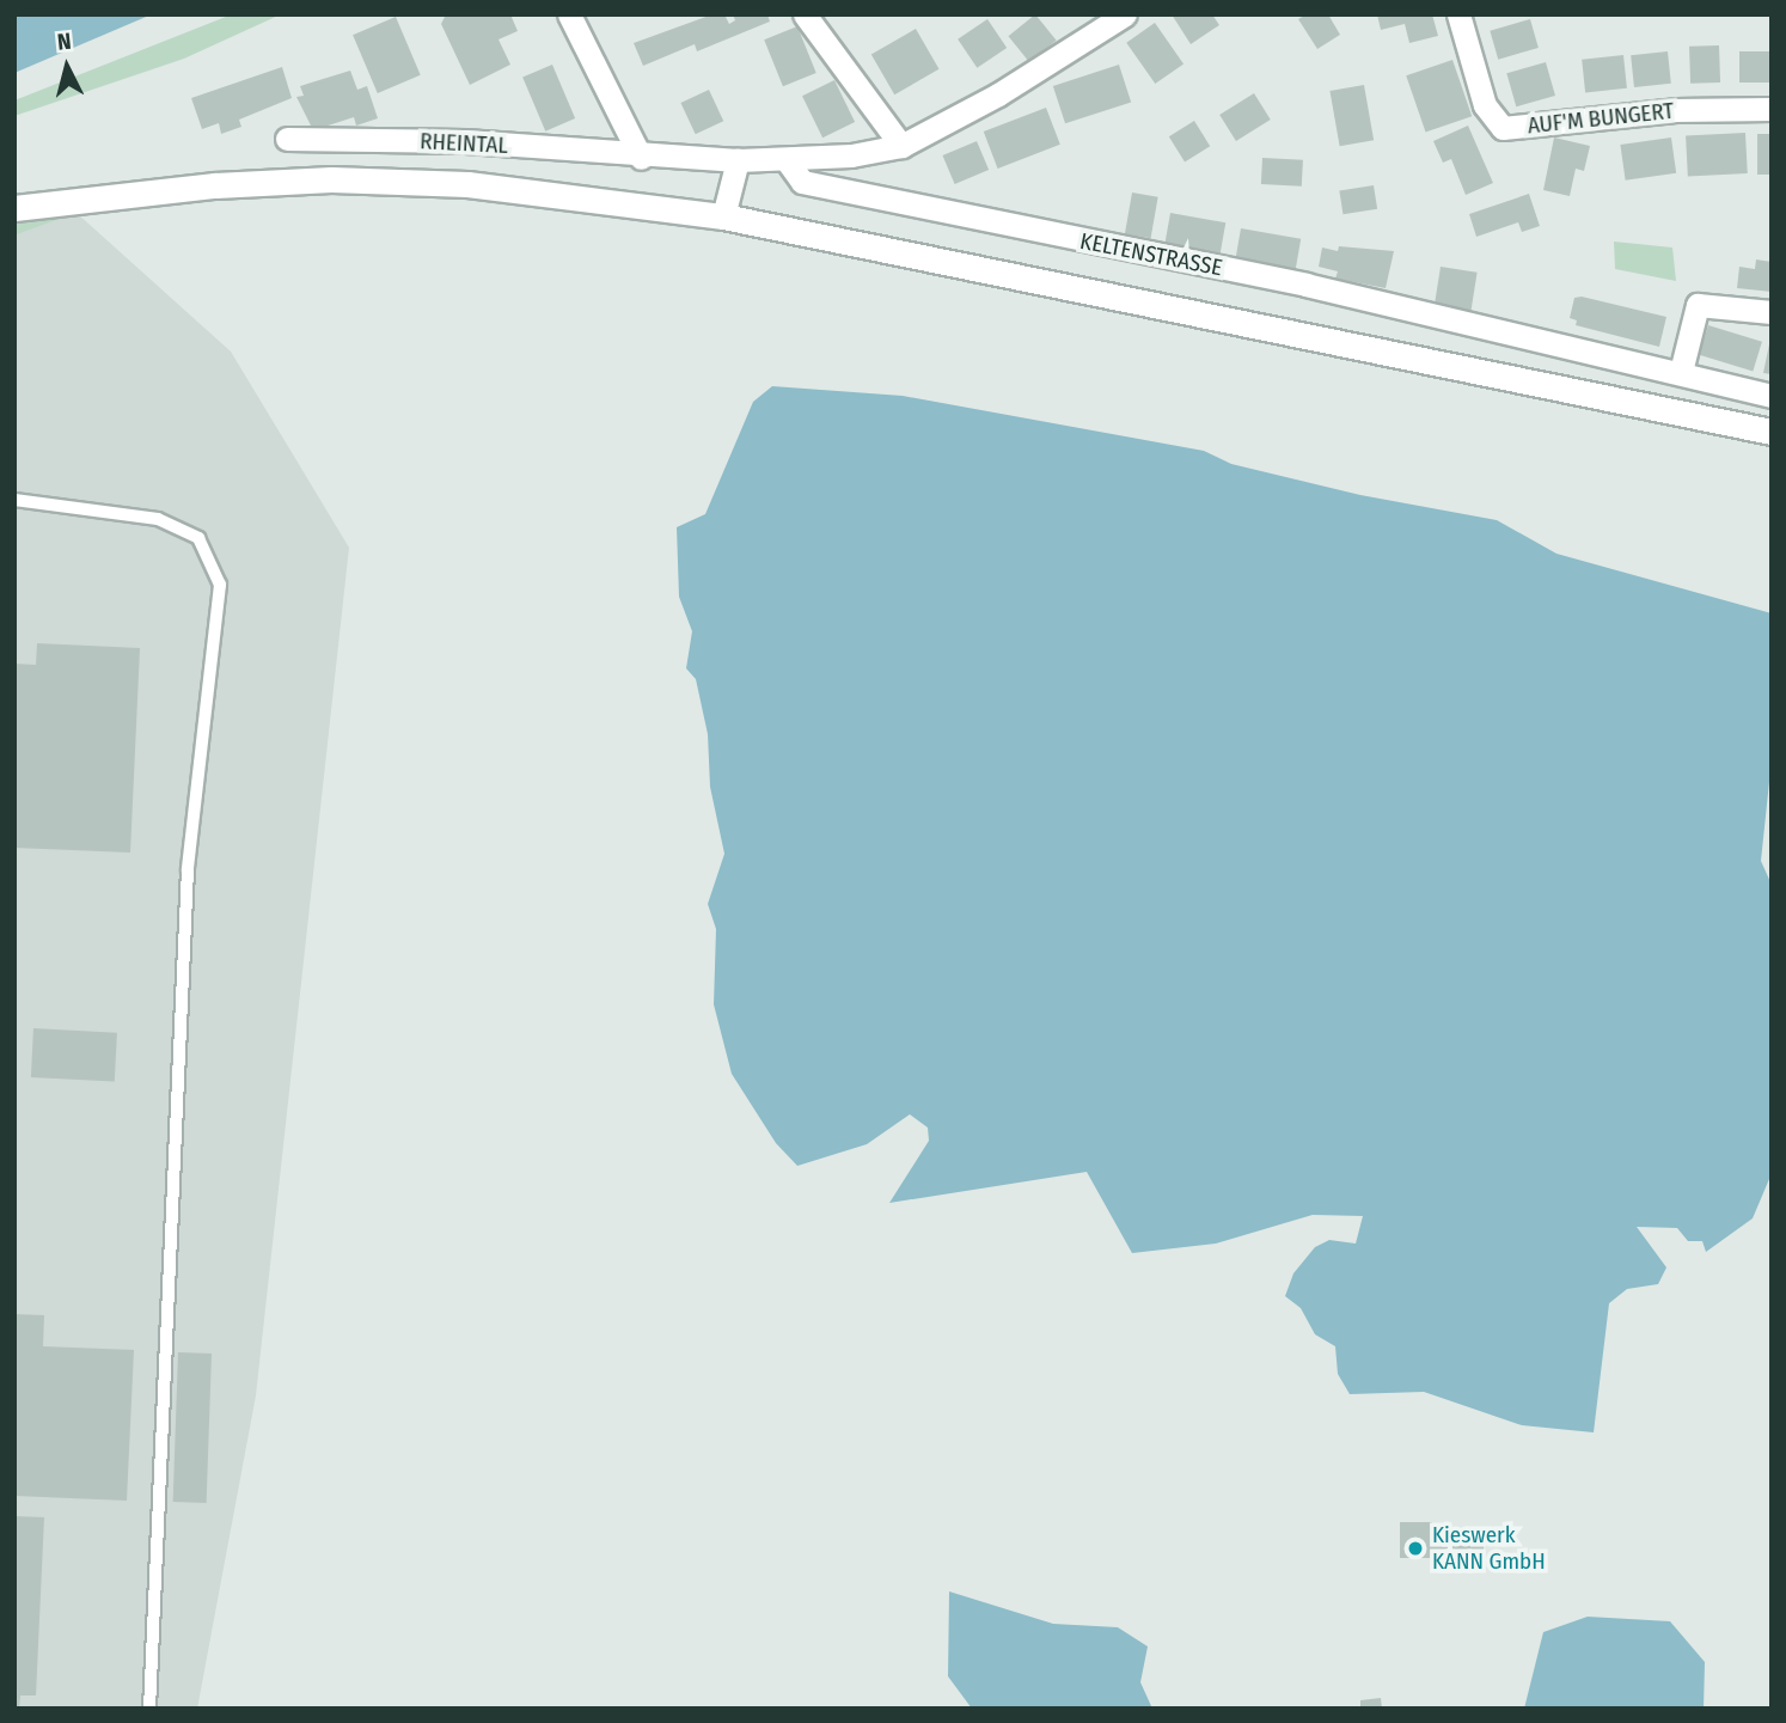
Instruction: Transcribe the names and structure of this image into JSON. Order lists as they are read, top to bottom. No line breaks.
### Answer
{"streets":{"street":["AUF'M BUNGERT","RHEINTAL","KELTENSTRASSE"]},"crossings":[["RHEINTAL","KELTENSTRASSE"]],"places":["Kieswerk KANN GmbH"],"north":"top"}
